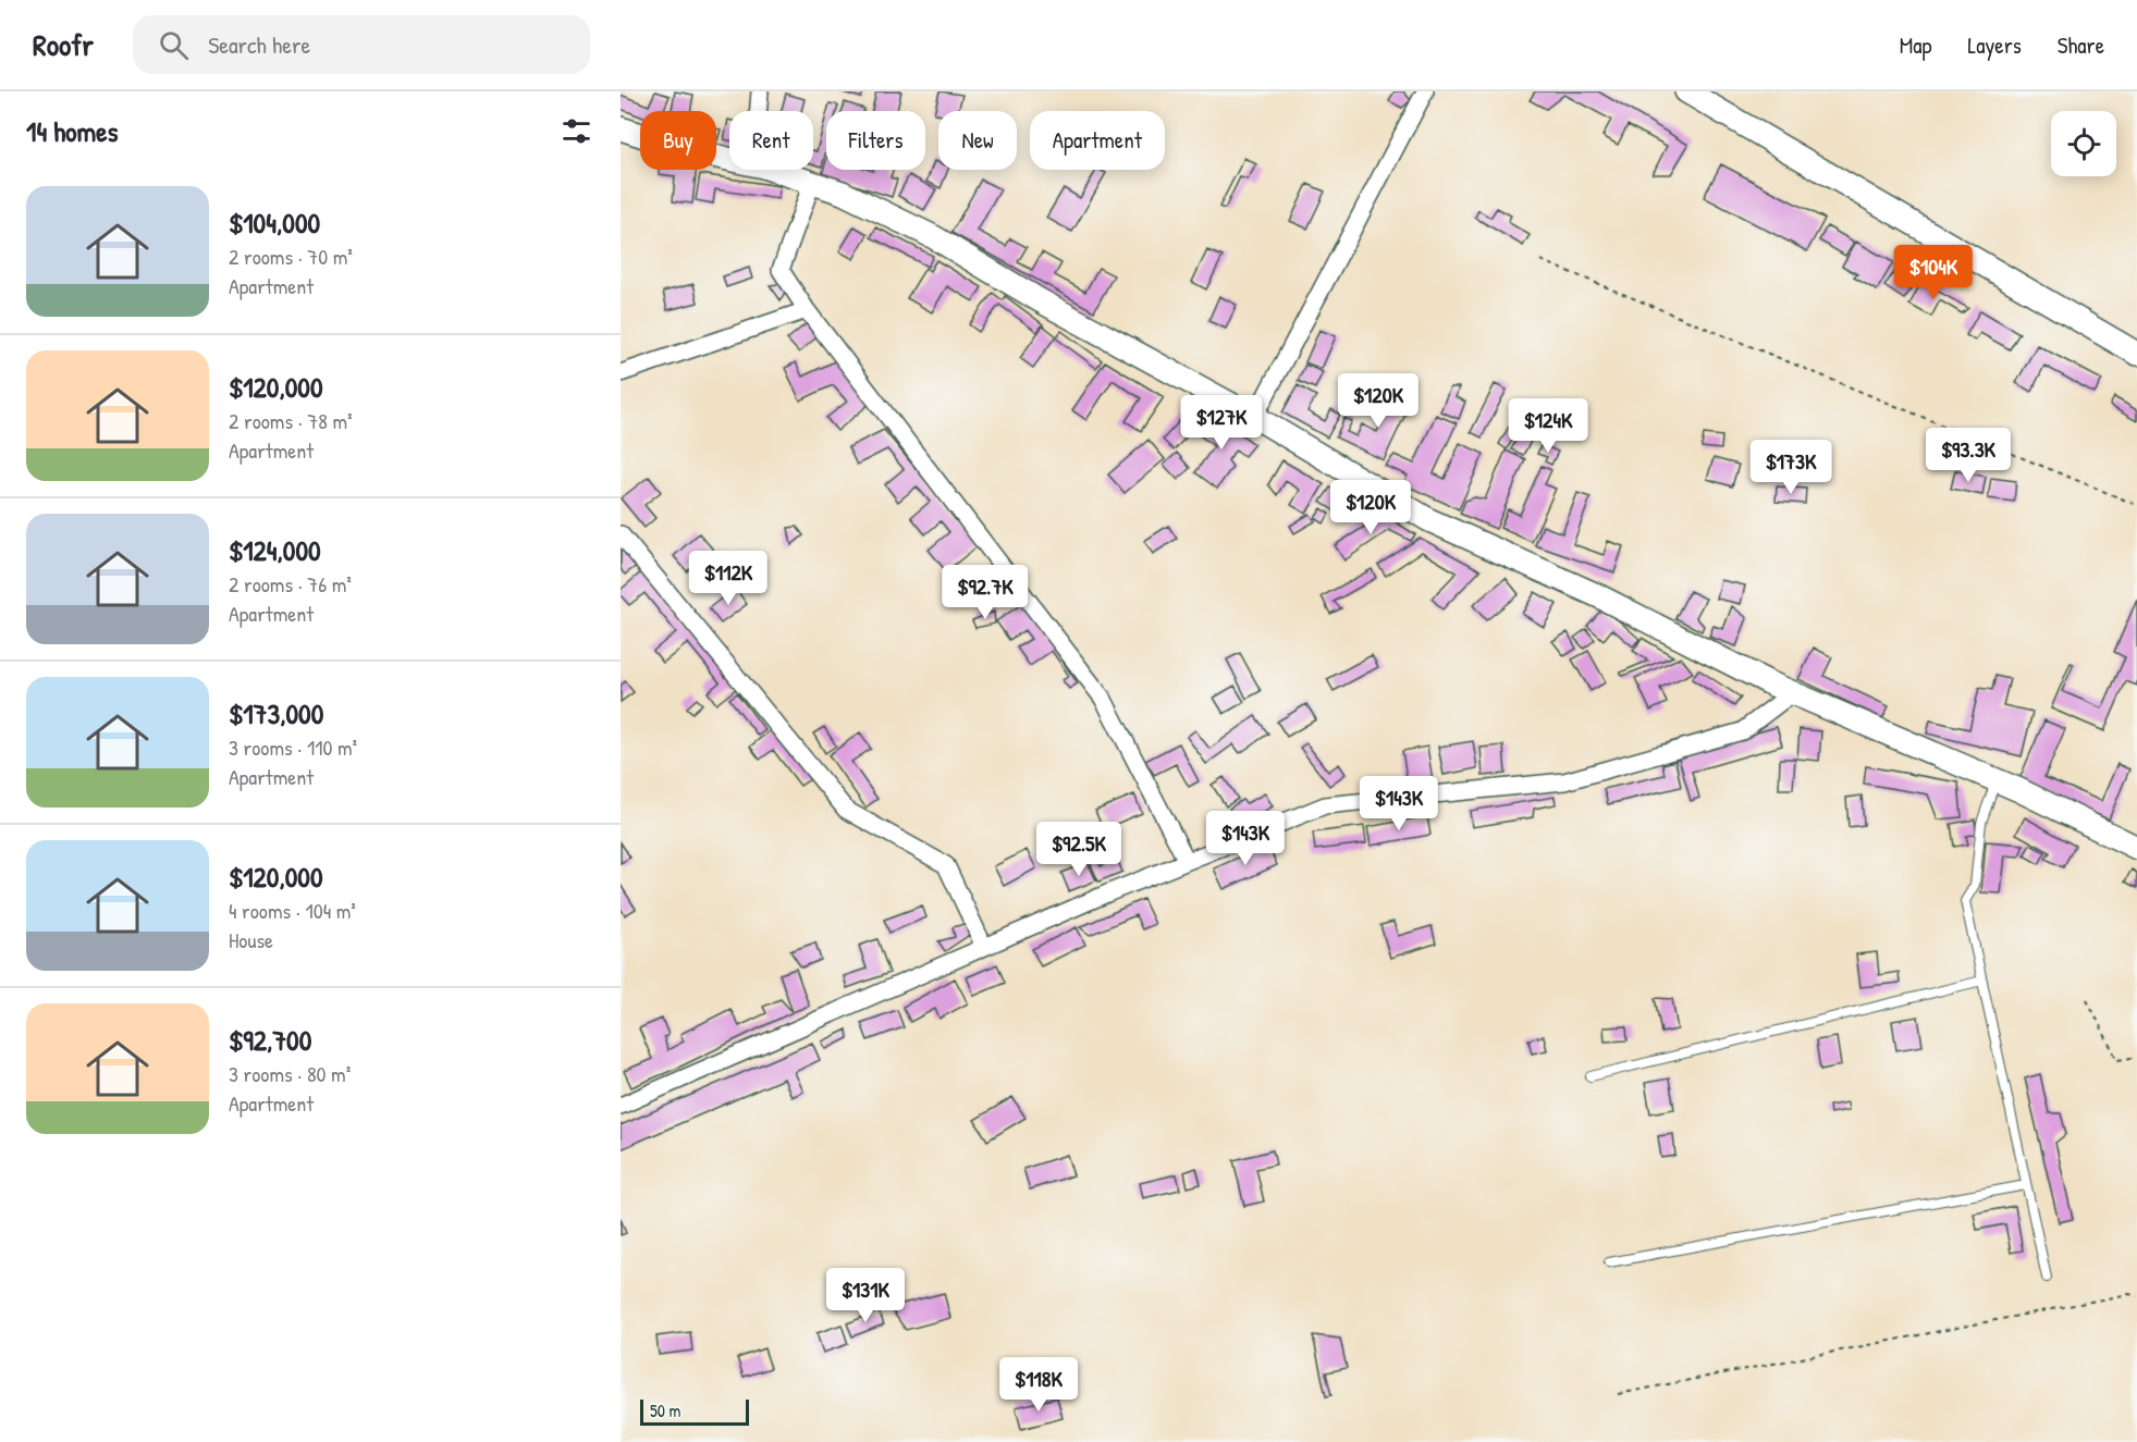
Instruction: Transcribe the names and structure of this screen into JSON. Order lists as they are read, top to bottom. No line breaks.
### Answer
{"scale_bar":"50 m","page":{"header":"Roofr","search":"Search here","nav":["Map","Layers","Share"],"heading":"14 homes","chip":["Buy","Rent","Filters","New","Apartment"],"list":[{"name":"$104,000","note":"2 rooms · 70 m² · Apartment"},{"name":"$120,000","note":"2 rooms · 78 m² · Apartment"},{"name":"$124,000","note":"2 rooms · 76 m² · Apartment"},{"name":"$173,000","note":"3 rooms · 110 m² · Apartment"},{"name":"$120,000","note":"4 rooms · 104 m² · House"},{"name":"$92,700","note":"3 rooms · 80 m² · Apartment"}],"price":["$104K","$120K","$127K","$124K","$93.3K","$173K","$120K","$112K","$92.7K","$143K","$143K","$92.5K","$131K","$118K"],"scale":"50 m"}}
